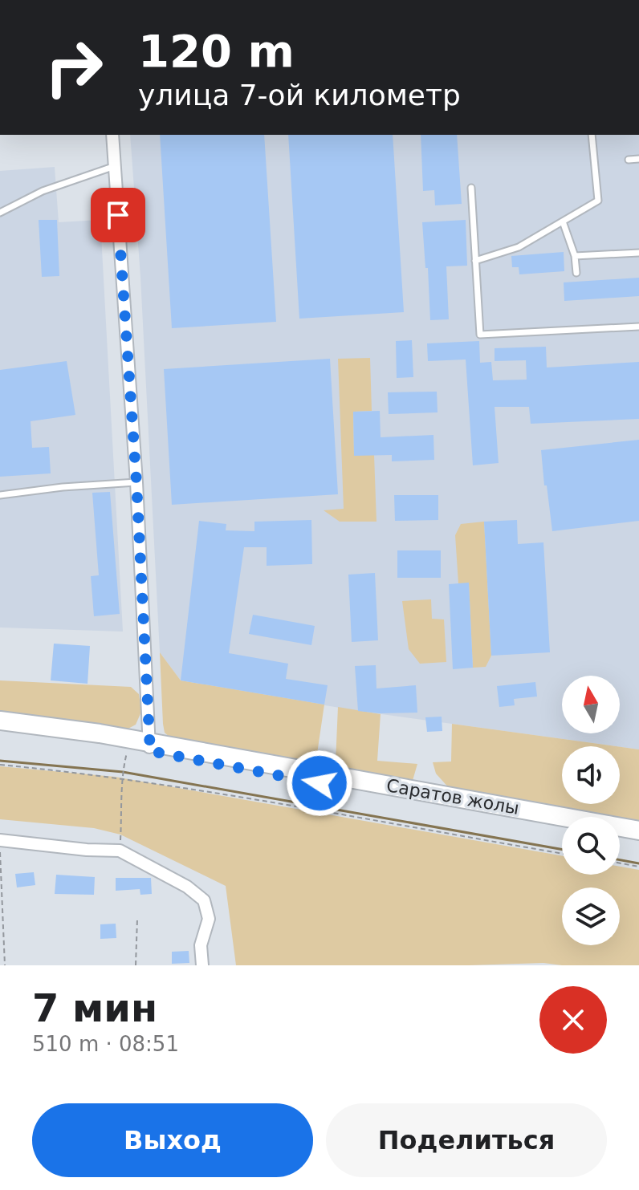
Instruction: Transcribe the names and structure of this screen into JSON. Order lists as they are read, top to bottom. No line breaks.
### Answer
{"streets":{"main road":["Саратов жолы"]},"north":"top","page":{"turn":["120 m","улица 7-ой километр"],"heading":["7 мин","510 m · 08:51"],"buttons":["Выход","Поделиться"]}}
